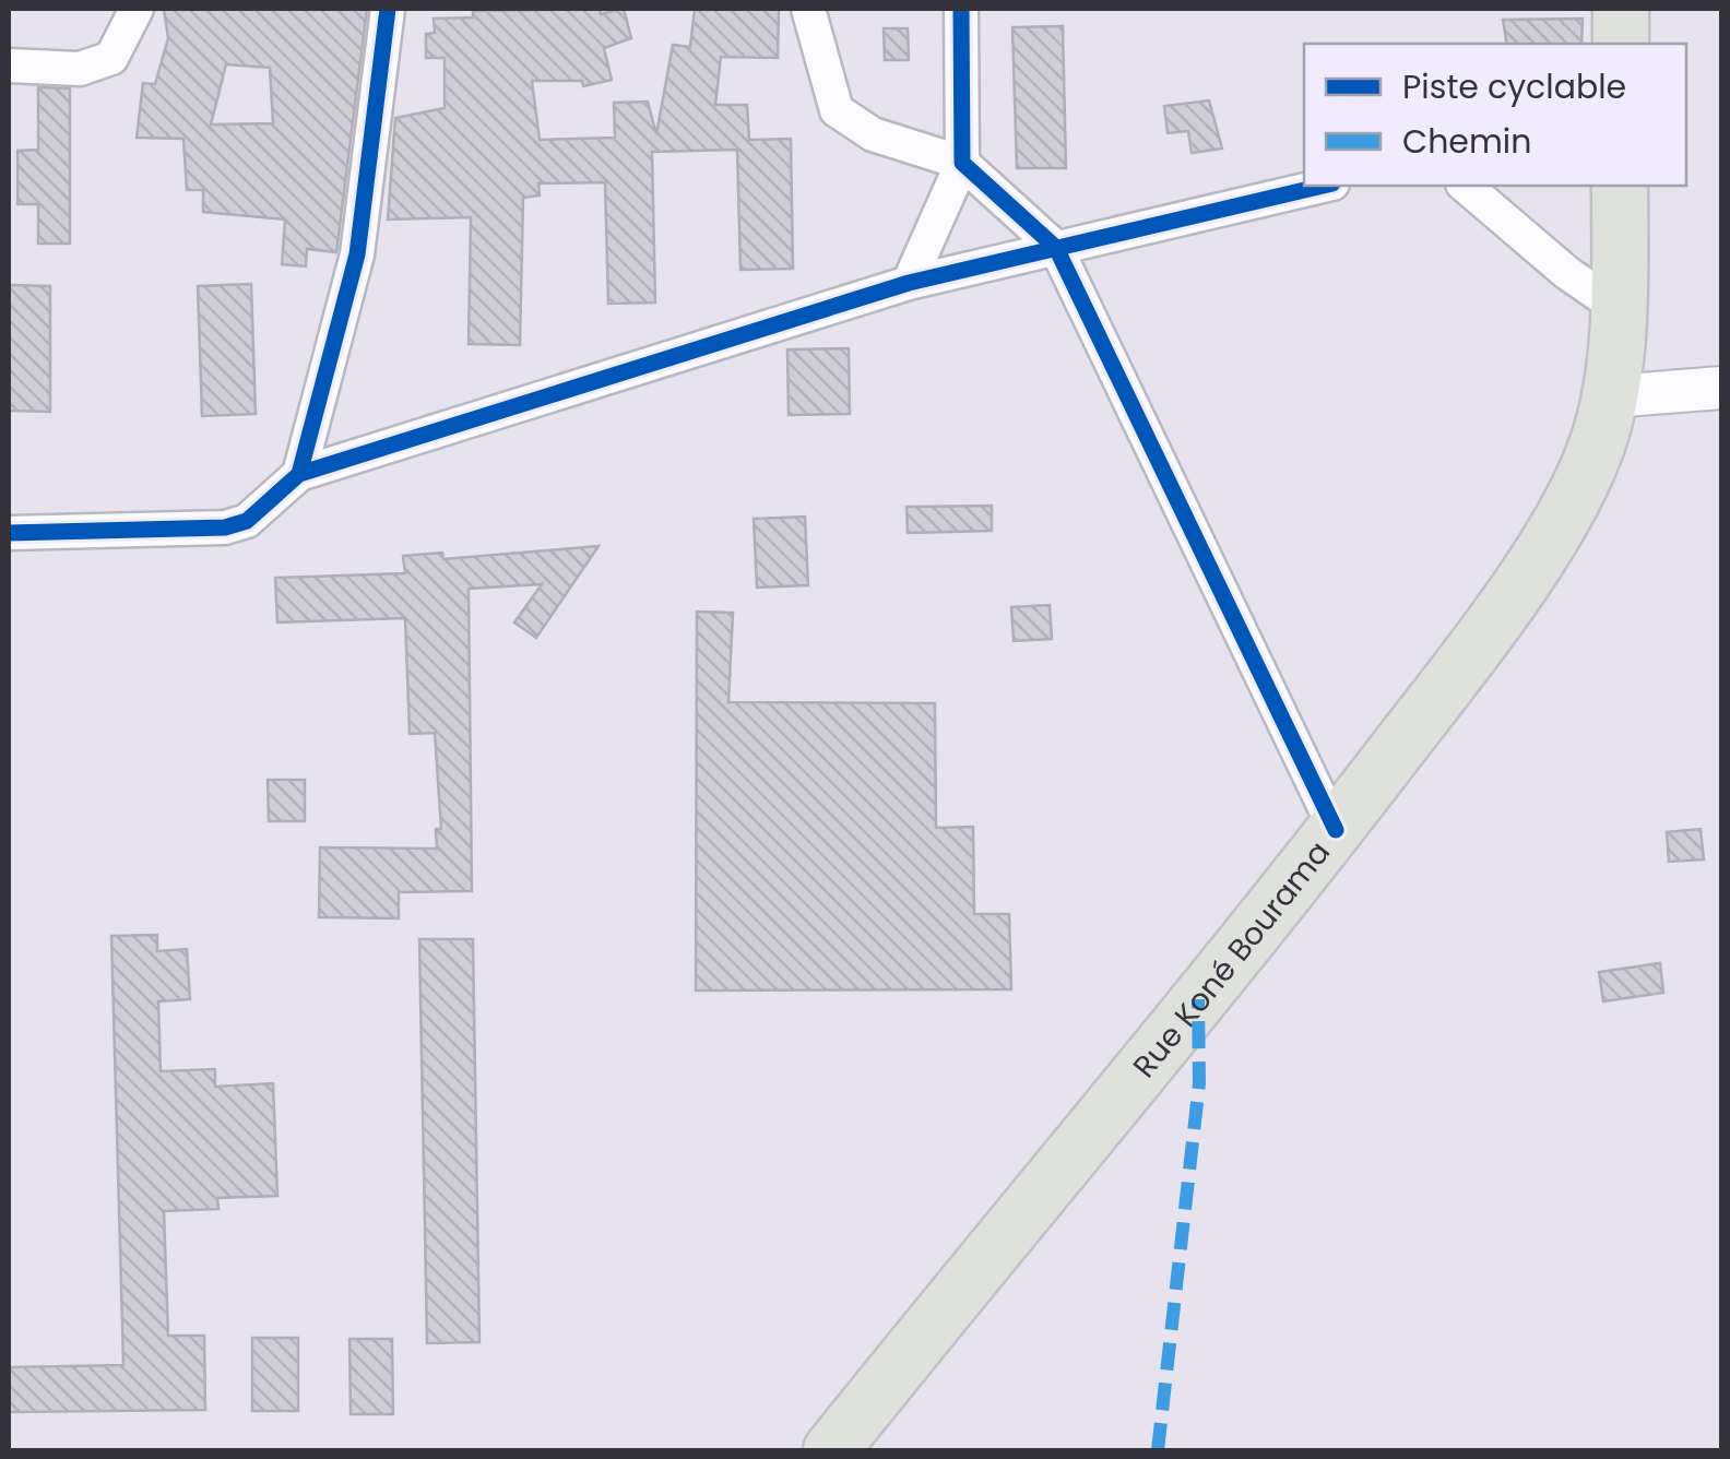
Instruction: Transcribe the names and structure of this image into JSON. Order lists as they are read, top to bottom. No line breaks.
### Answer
{"streets":{"highway":["Rue Koné Bourama"]},"legend":["Piste cyclable","Chemin"]}
